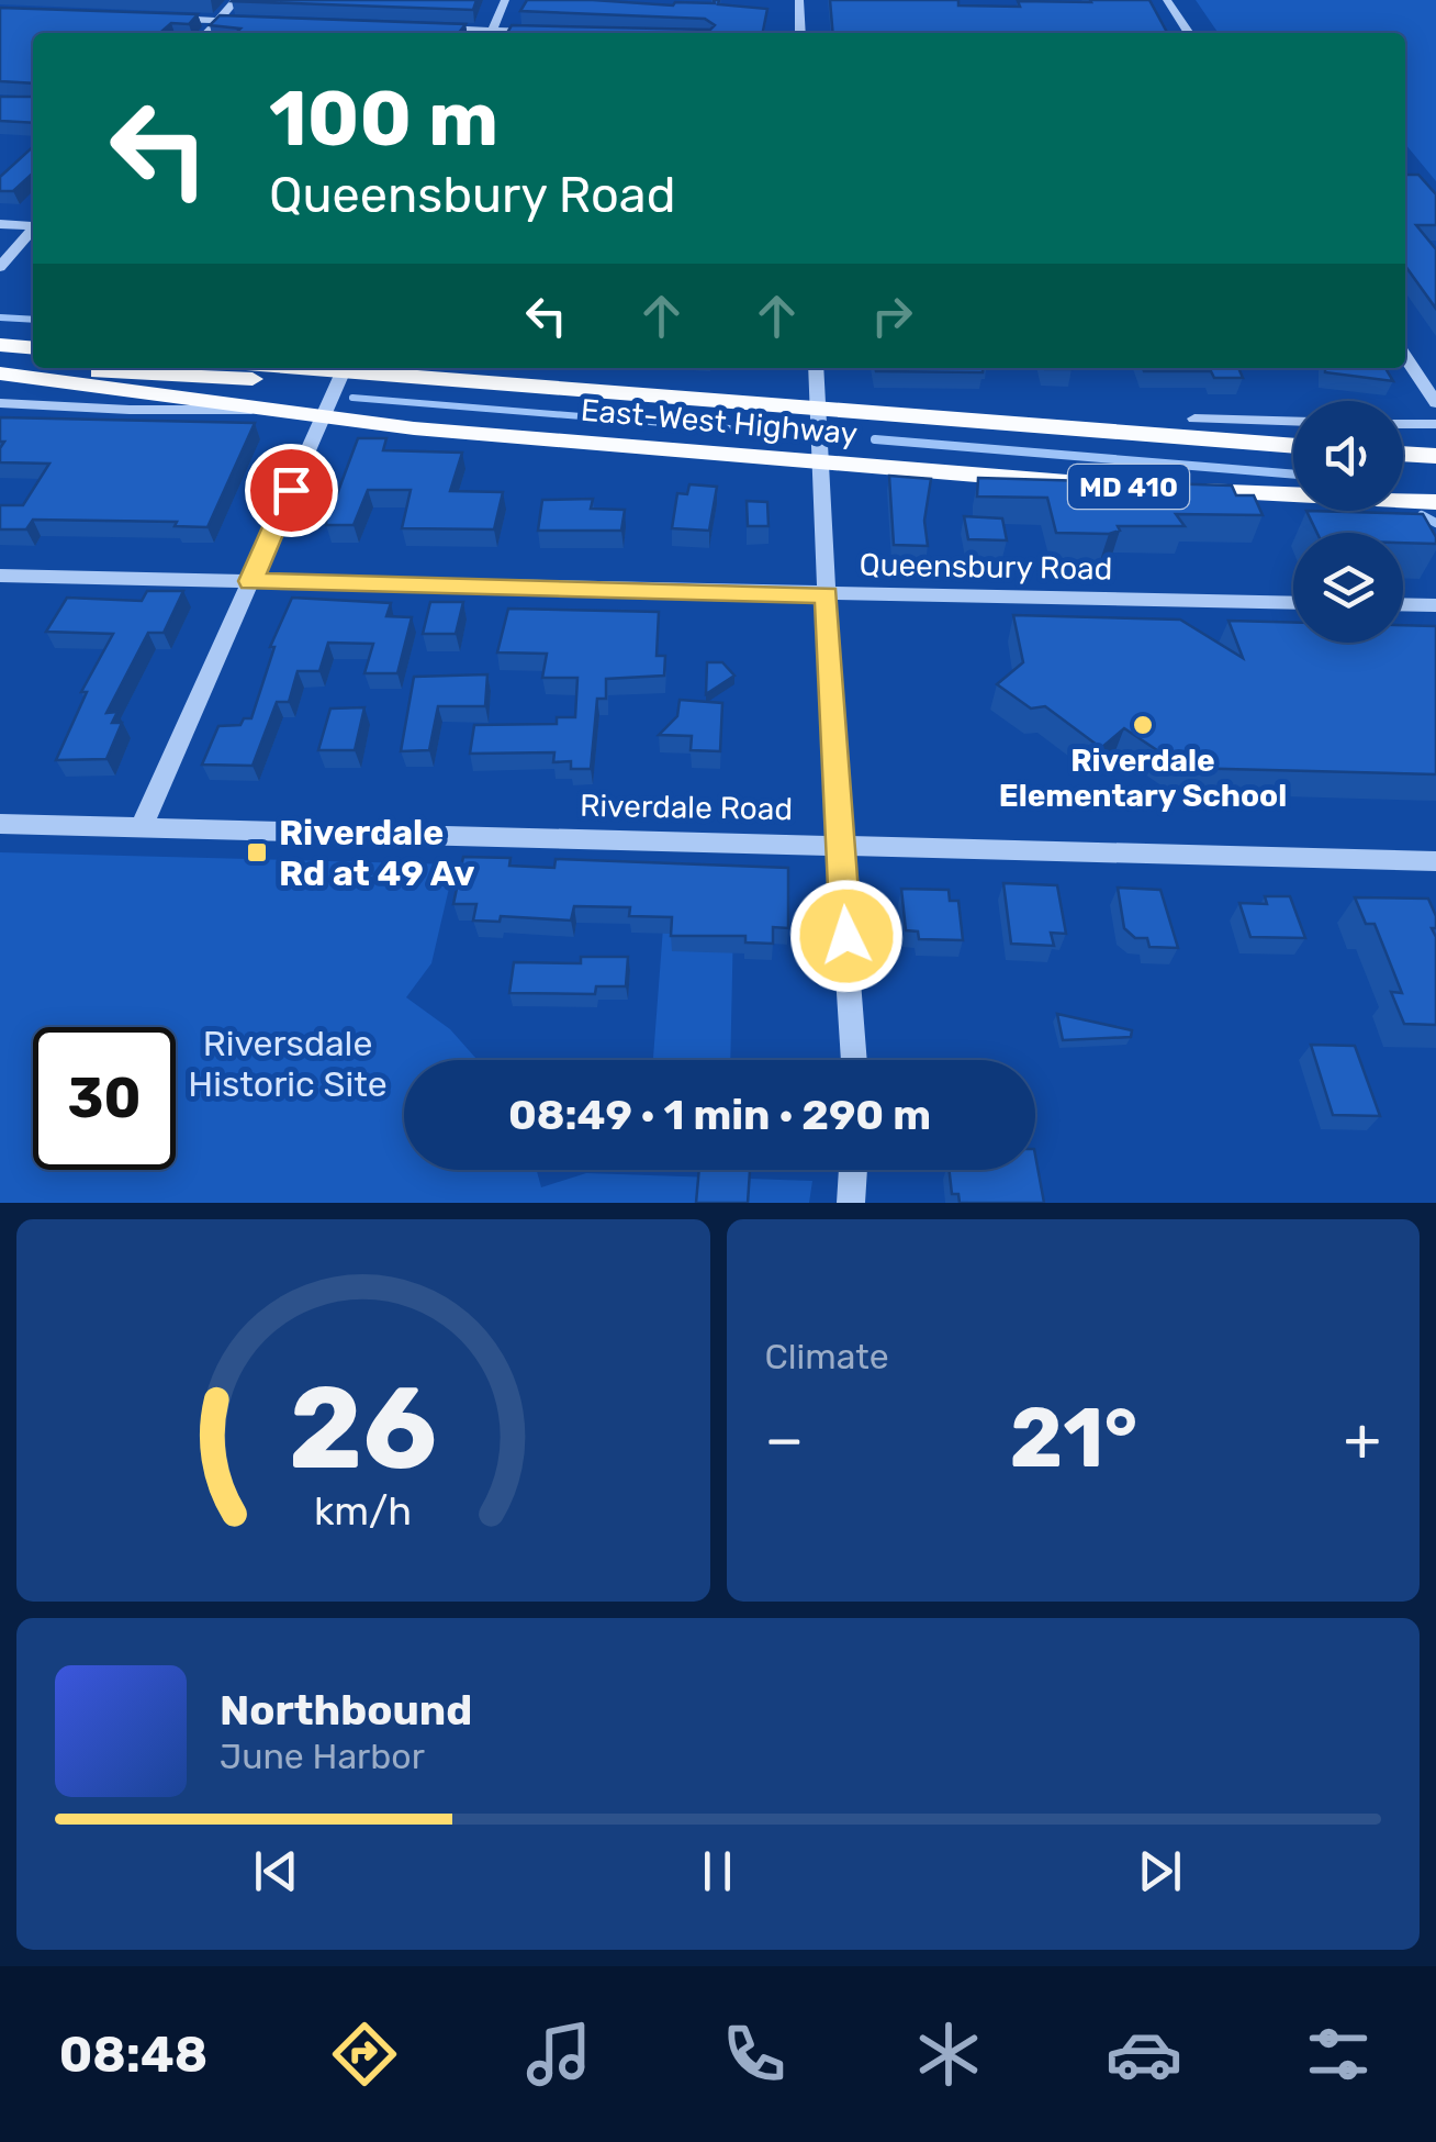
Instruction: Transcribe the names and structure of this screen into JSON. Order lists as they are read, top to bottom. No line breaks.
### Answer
{"streets":{"main road":["East-West Highway","MD 410"],"street":["Queensbury Road","Riverdale Road"]},"parks":["Riversdale Historic Site"],"places":{"other":["Riverdale Elementary School"],"transit":["Riverdale Rd at 49 Av"]},"page":{"turn":["100 m","Queensbury Road"],"limit":"30","trip":"08:49 · 1 min · 290 m","tile":"Climate","heat":["−","21°","+"],"song":["Northbound","June Harbor"],"tabs":"08:48","gauge":["26","km/h"]}}
